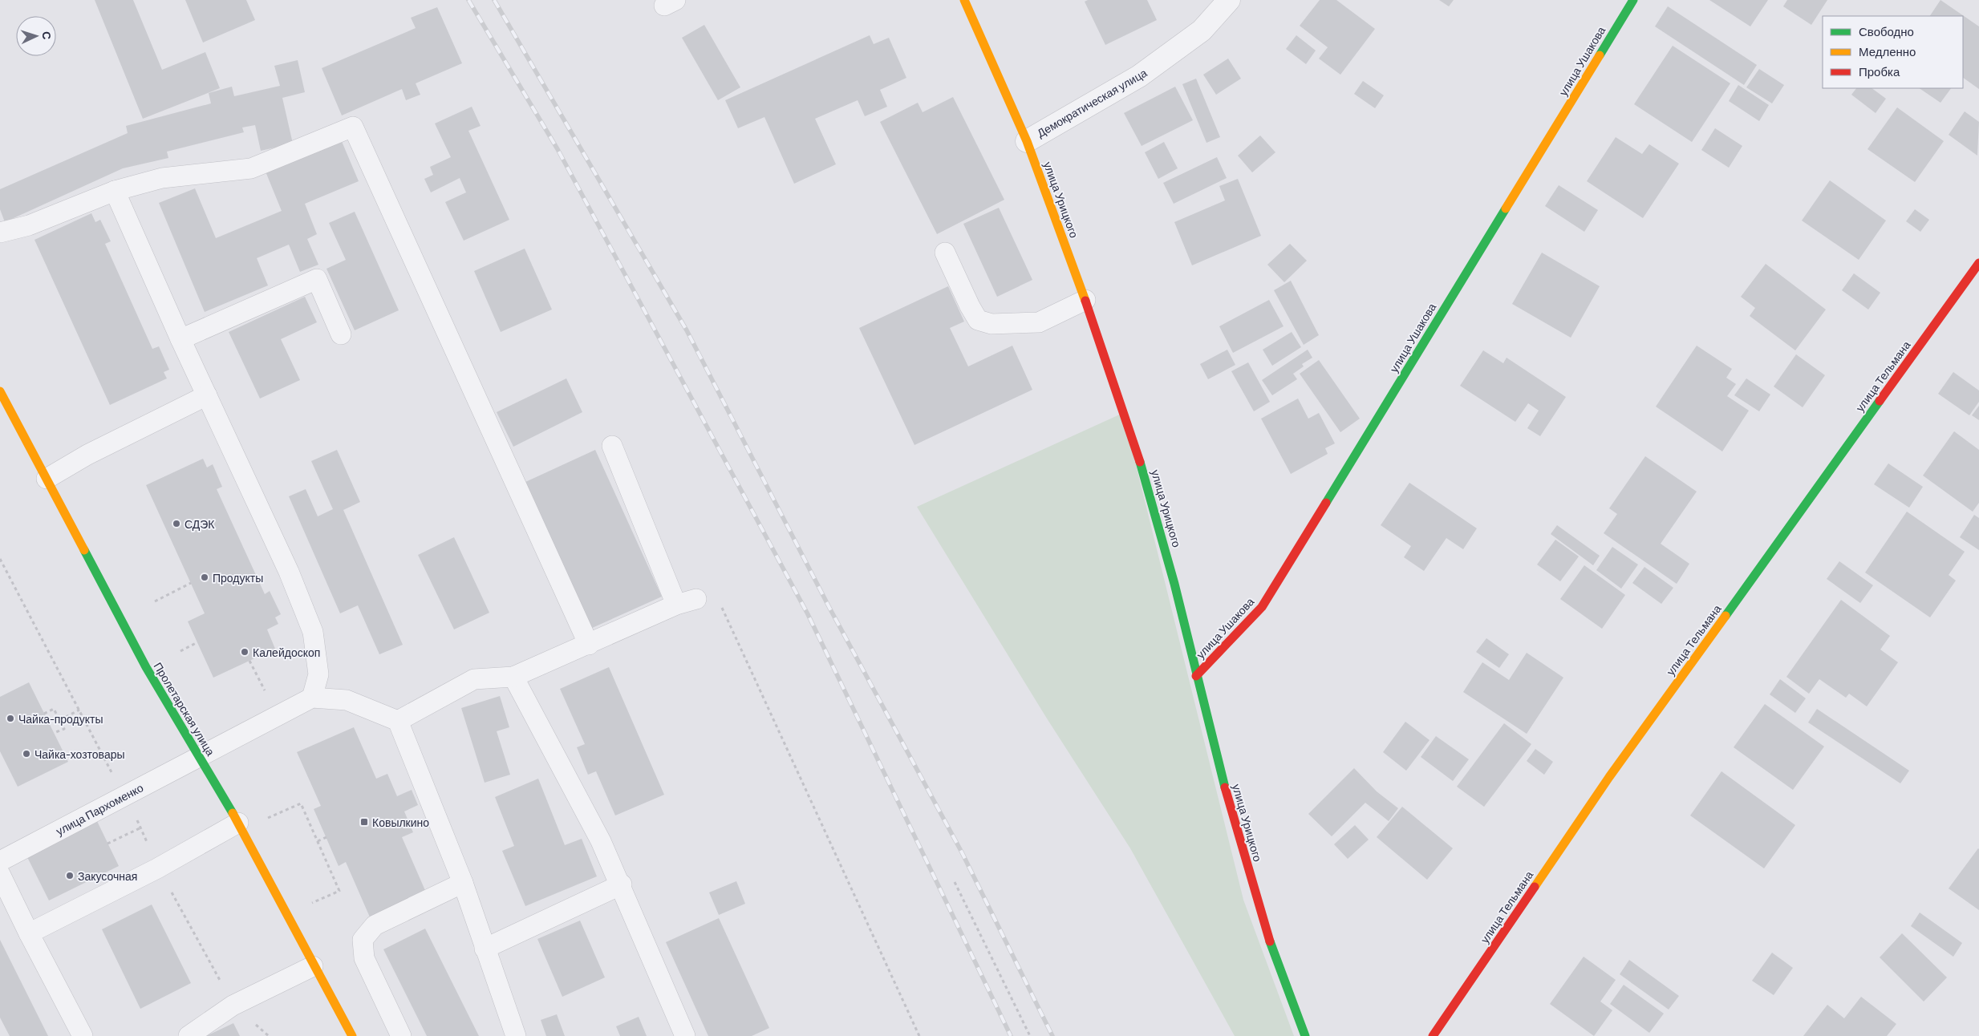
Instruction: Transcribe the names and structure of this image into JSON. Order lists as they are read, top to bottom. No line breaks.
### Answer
{"streets":{"street":["улица Ушакова","Демократическая улица","улица Урицкого","улица Тельмана","Пролетарская улица"],"lane":["улица Пархоменко"]},"crossings":[["улица Ушакова","улица Урицкого"],["Демократическая улица","улица Урицкого"],["Пролетарская улица","улица Пархоменко"]],"places":{"other":["СДЭК","Продукты","Калейдоскоп","Чайка-продукты","Чайка-хозтовары","Закусочная"],"transit":["Ковылкино"]},"legend":["Свободно","Медленно","Пробка"],"north":"right"}
